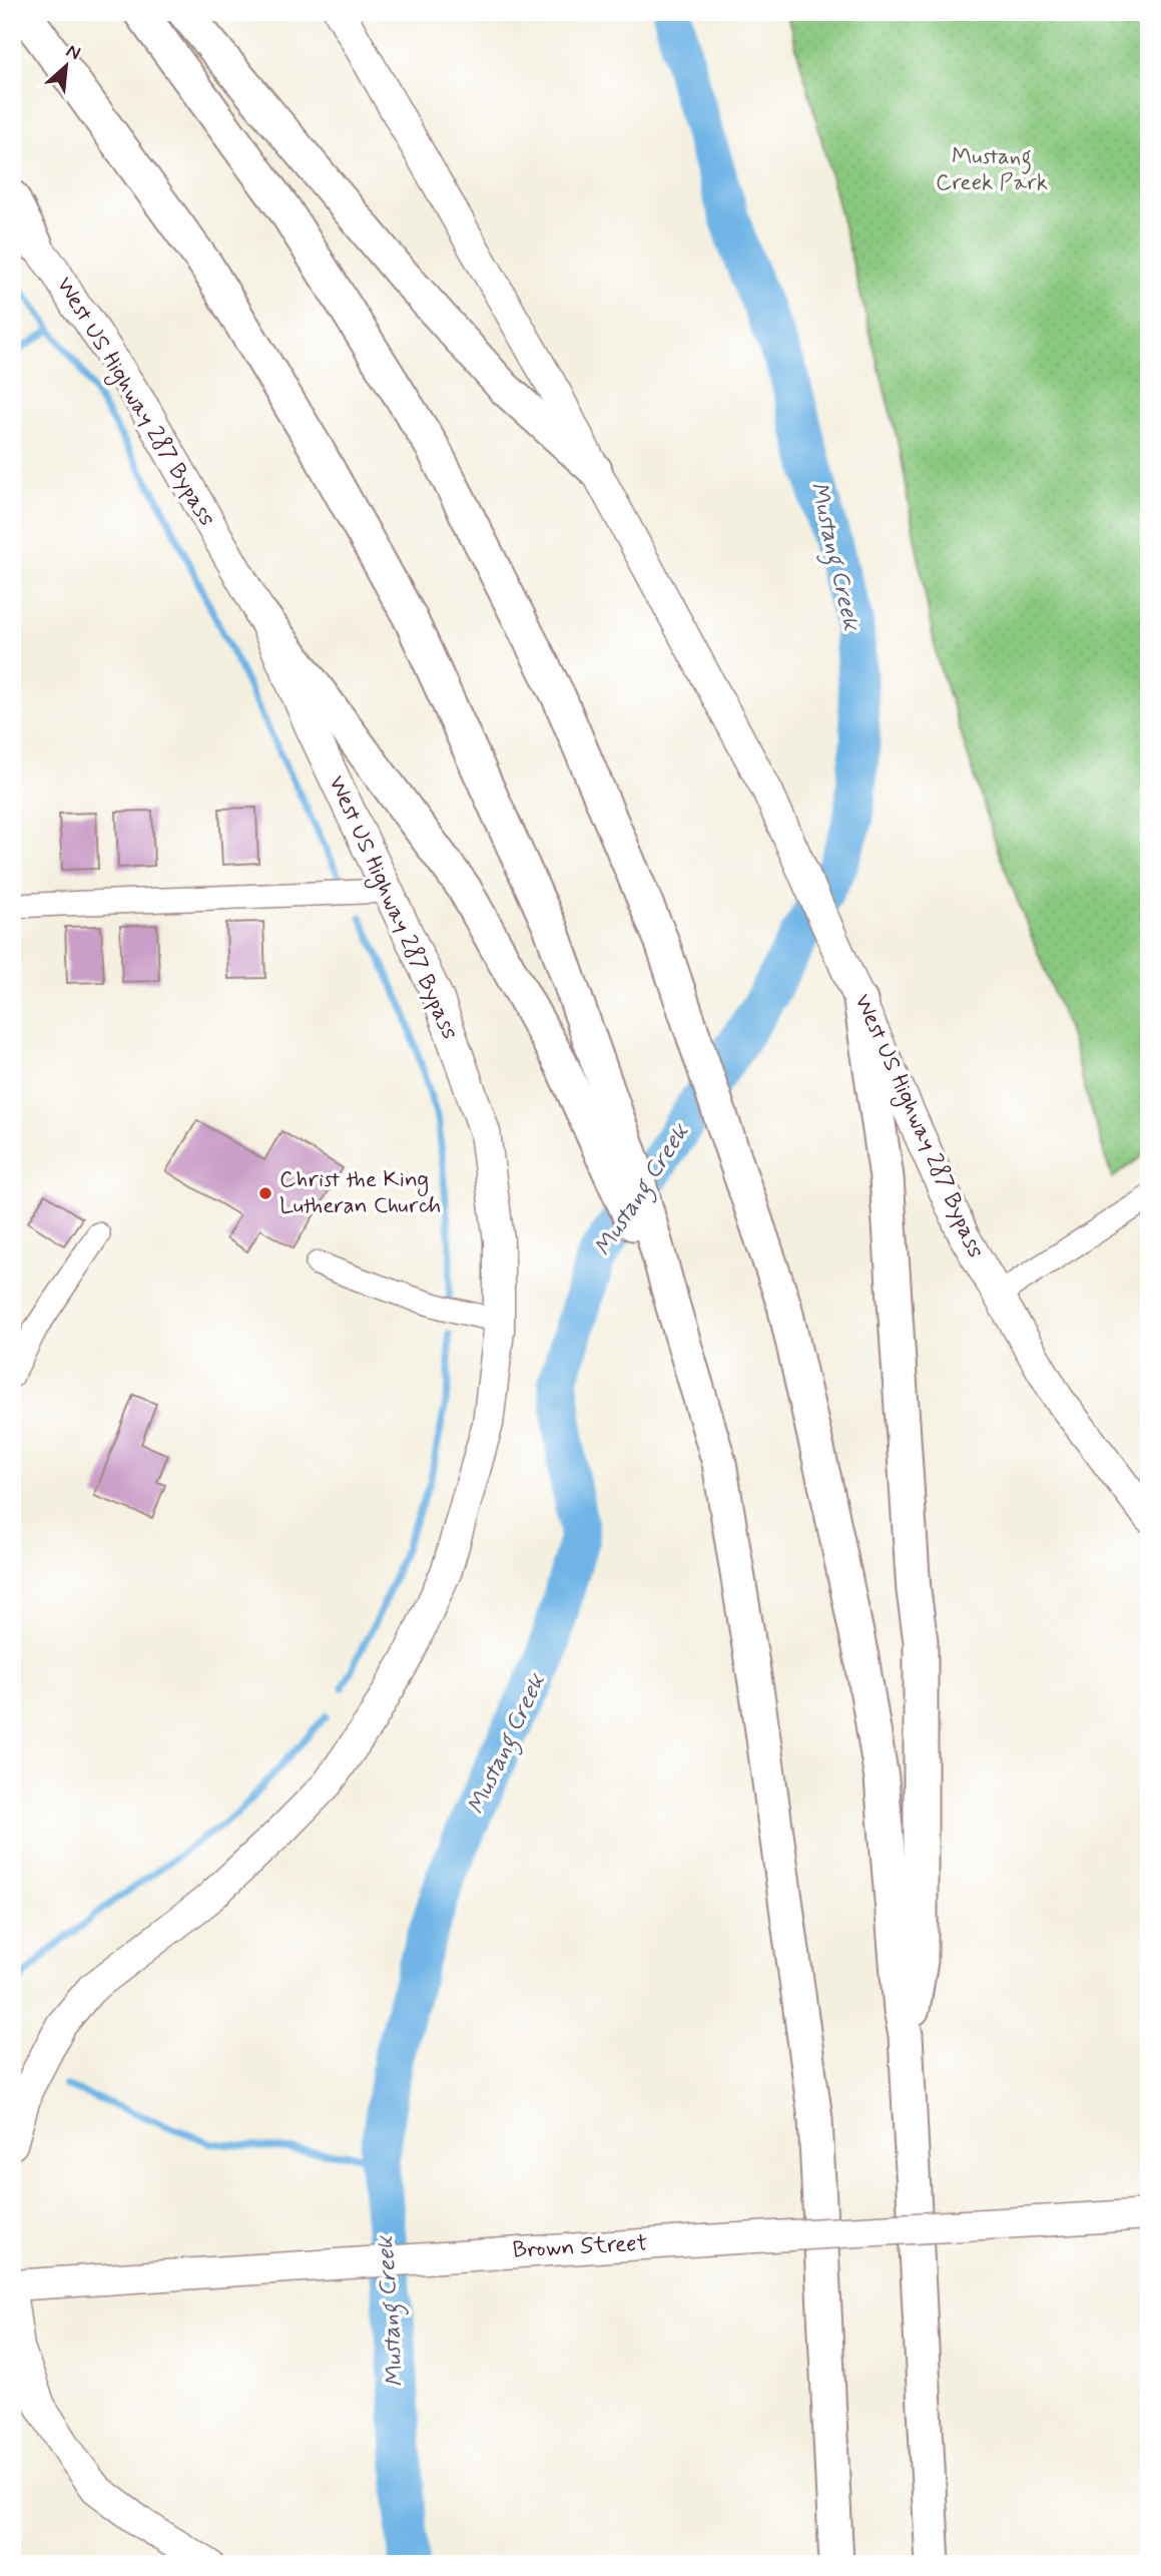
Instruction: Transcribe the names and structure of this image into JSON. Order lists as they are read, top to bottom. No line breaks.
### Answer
{"streets":{"main road":["West US Highway 287 Bypass","Brown Street"]},"water":["Mustang Creek"],"parks":["Mustang Creek Park"],"places":["Christ the King Lutheran Church"],"north":"top right"}
